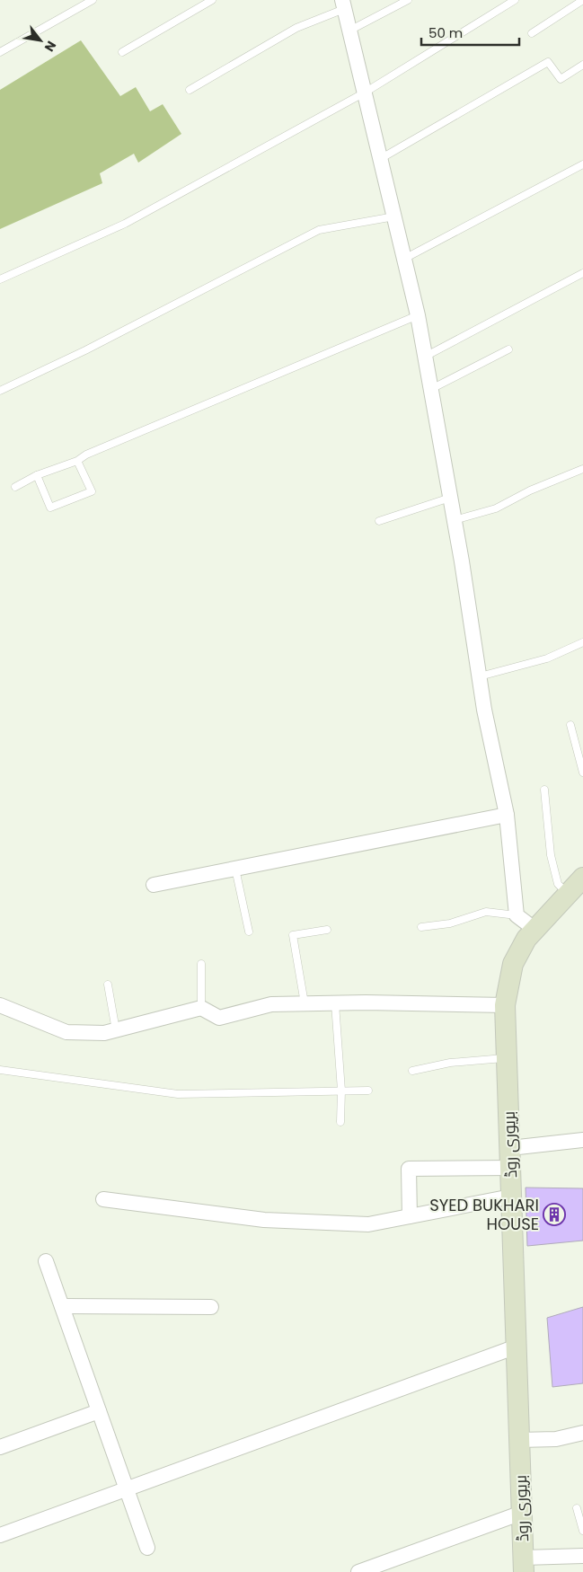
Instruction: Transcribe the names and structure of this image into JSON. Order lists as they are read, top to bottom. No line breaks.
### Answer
{"streets":{"main road":["بریوری روڈ"]},"places":{"building":["SYED BUKHARI HOUSE"]},"scale_bar":"50 m","north":"bottom right"}
